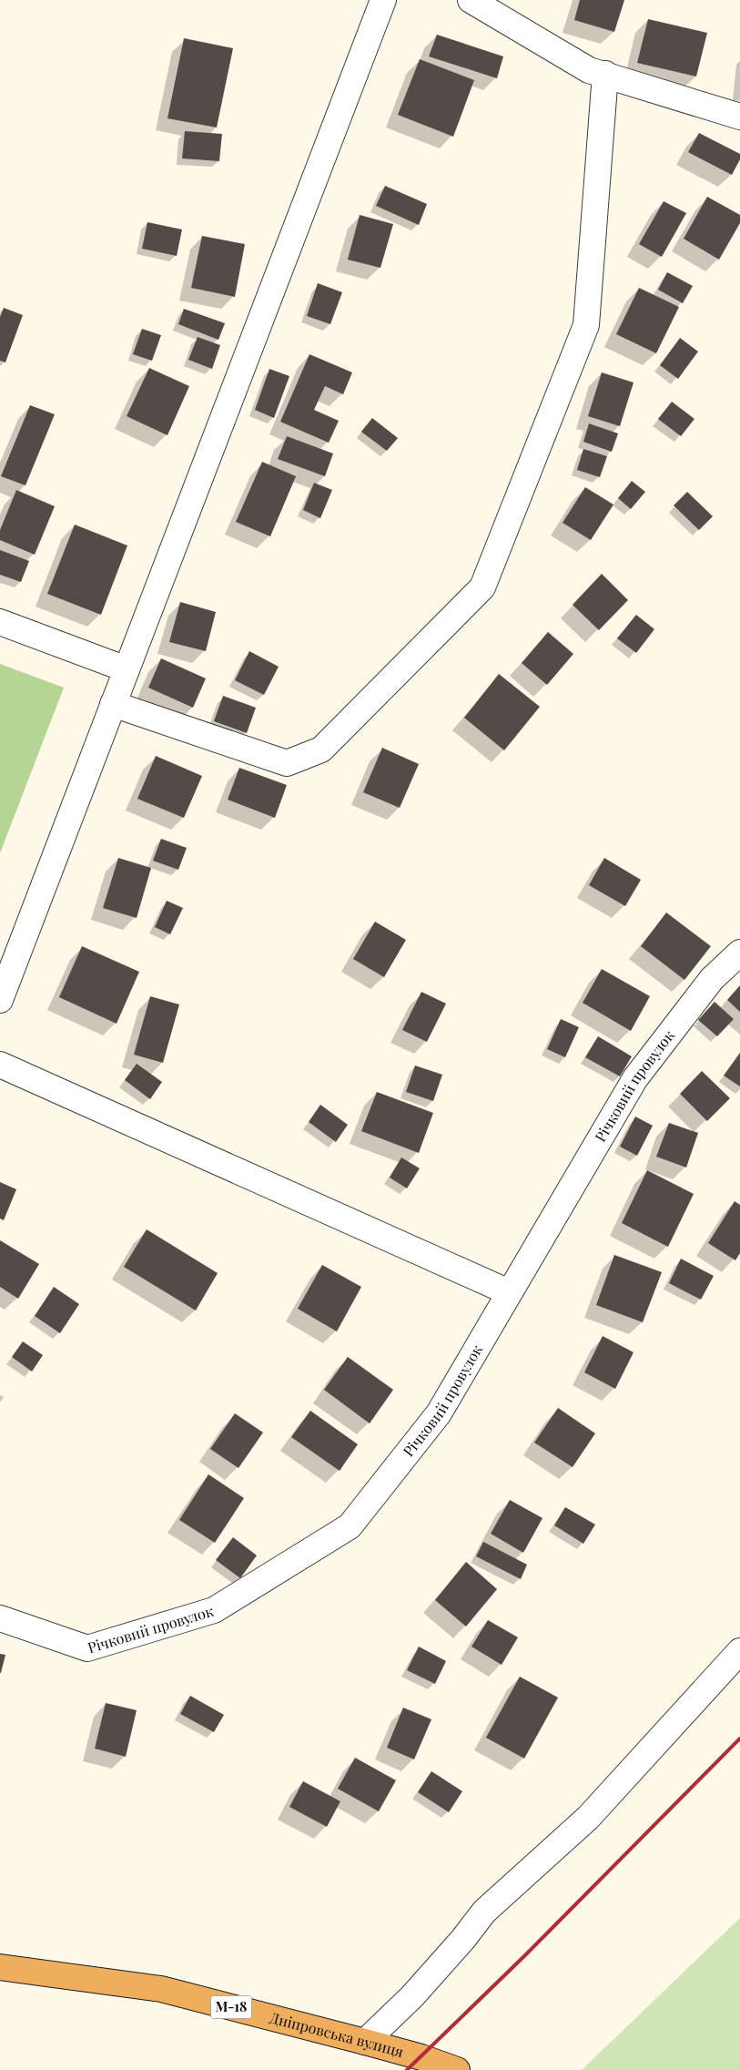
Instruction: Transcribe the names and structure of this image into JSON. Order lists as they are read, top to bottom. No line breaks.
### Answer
{"streets":{"highway":["М-18","Дніпровська вулиця"],"street":["Річковий провулок"]}}
